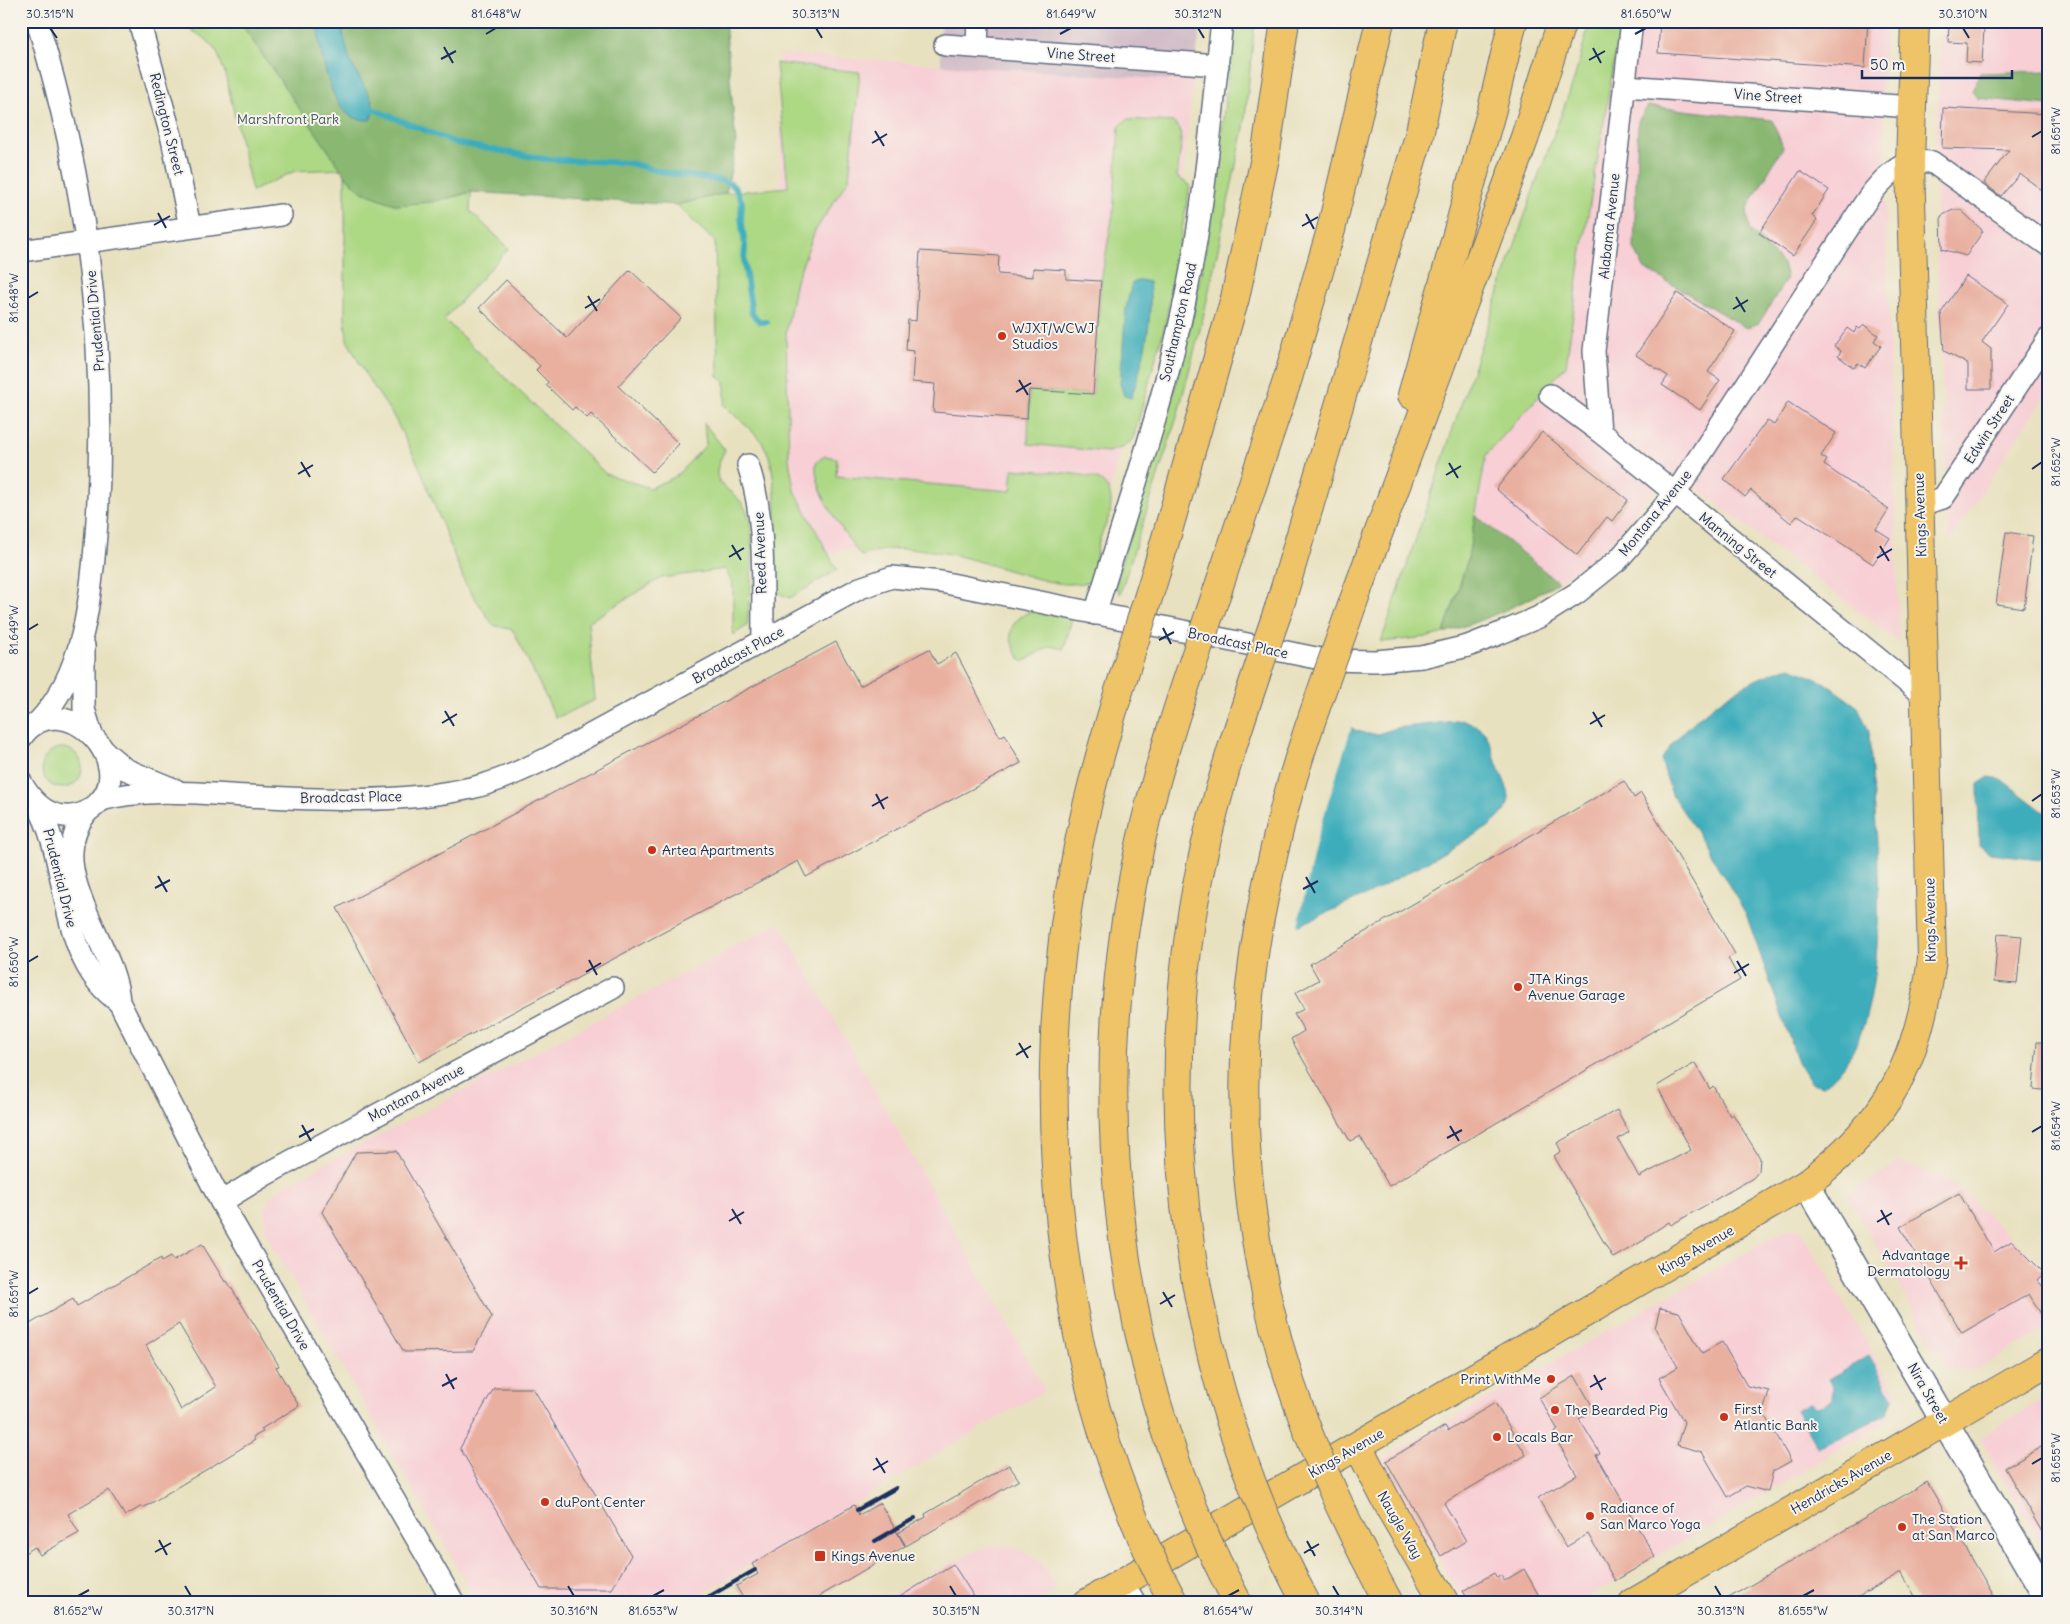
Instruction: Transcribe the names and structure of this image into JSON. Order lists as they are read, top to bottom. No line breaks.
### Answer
{"streets":{"main road":["Kings Avenue","Hendricks Avenue","Naugle Way"],"street":["Vine Street","Redington Street","Alabama Avenue","Prudential Drive","Southampton Road","Edwin Street","Montana Avenue","Manning Street","Reed Avenue","Broadcast Place","Nira Street"]},"crossings":[["Vine Street","Alabama Avenue"],["Vine Street","Southampton Road"],["Vine Street","Kings Avenue"],["Alabama Avenue","Manning Street"],["Prudential Drive","Montana Avenue"],["Prudential Drive","Broadcast Place"],["Southampton Road","Broadcast Place"],["Edwin Street","Kings Avenue"],["Montana Avenue","Kings Avenue"],["Montana Avenue","Manning Street"],["Montana Avenue","Broadcast Place"],["Kings Avenue","Manning Street"],["Kings Avenue","Nira Street"],["Kings Avenue","Naugle Way"],["Reed Avenue","Broadcast Place"],["Nira Street","Hendricks Avenue"]],"parks":["Marshfront Park"],"places":{"other":["WJXT/WCWJ Studios","Artea Apartments","JTA Kings Avenue Garage","Print WithMe","The Bearded Pig","First Atlantic Bank","Locals Bar","duPont Center","Radiance of San Marco Yoga","The Station at San Marco"],"health":["Advantage Dermatology"],"transit":["Kings Avenue"]},"scale_bar":"50 m","coordinates":["30.315°N","81.648°W","30.313°N","81.649°W","30.312°N","81.650°W","30.310°N","81.651°W","81.652°W","81.653°W","81.654°W","81.655°W","30.317°N","30.316°N","30.314°N"]}
